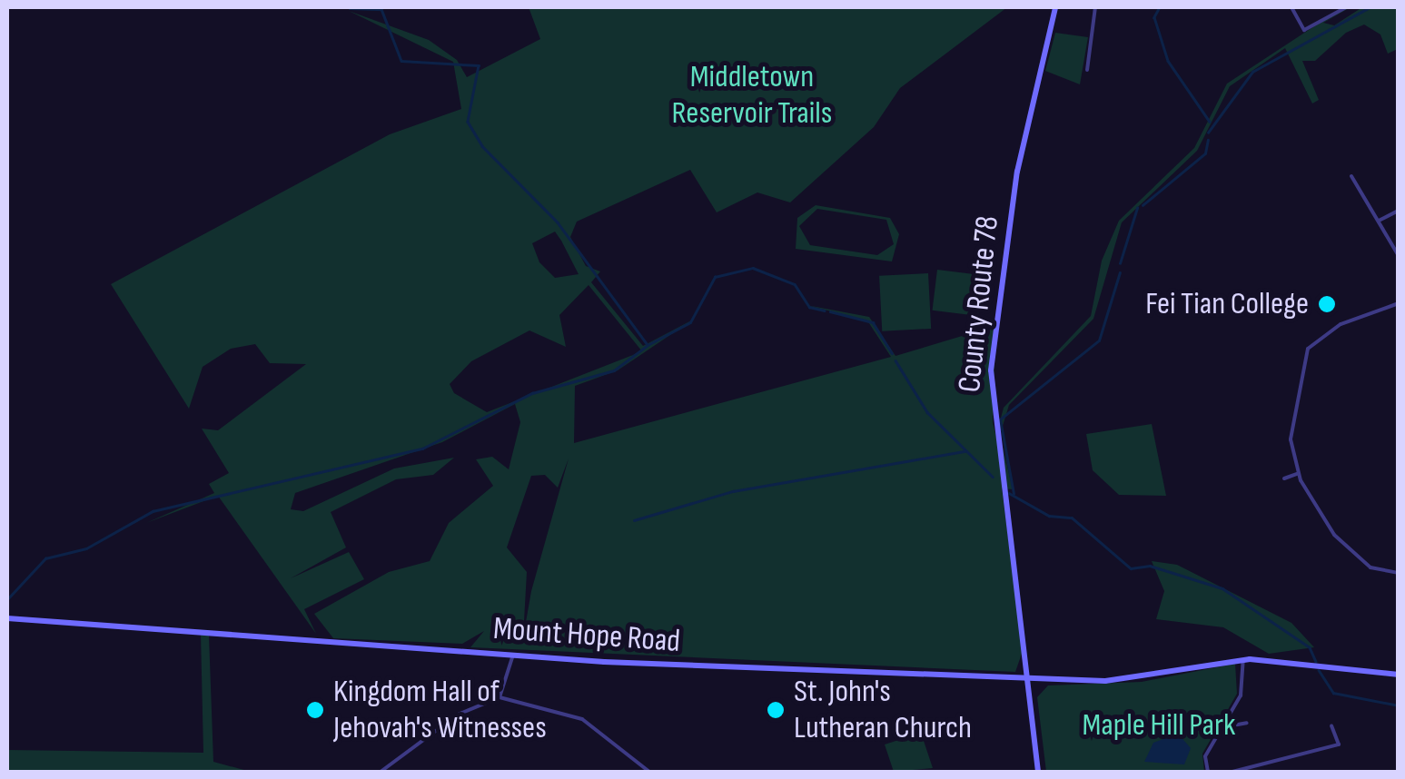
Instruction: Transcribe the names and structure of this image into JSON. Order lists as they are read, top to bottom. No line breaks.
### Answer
{"streets":{"street":["County Route 78","Mount Hope Road"]},"crossings":[["County Route 78","Mount Hope Road"]],"parks":["Middletown Reservoir Trails","Maple Hill Park"],"places":["Fei Tian College","Kingdom Hall of Jehovah's Witnesses","St. John's Lutheran Church"]}
